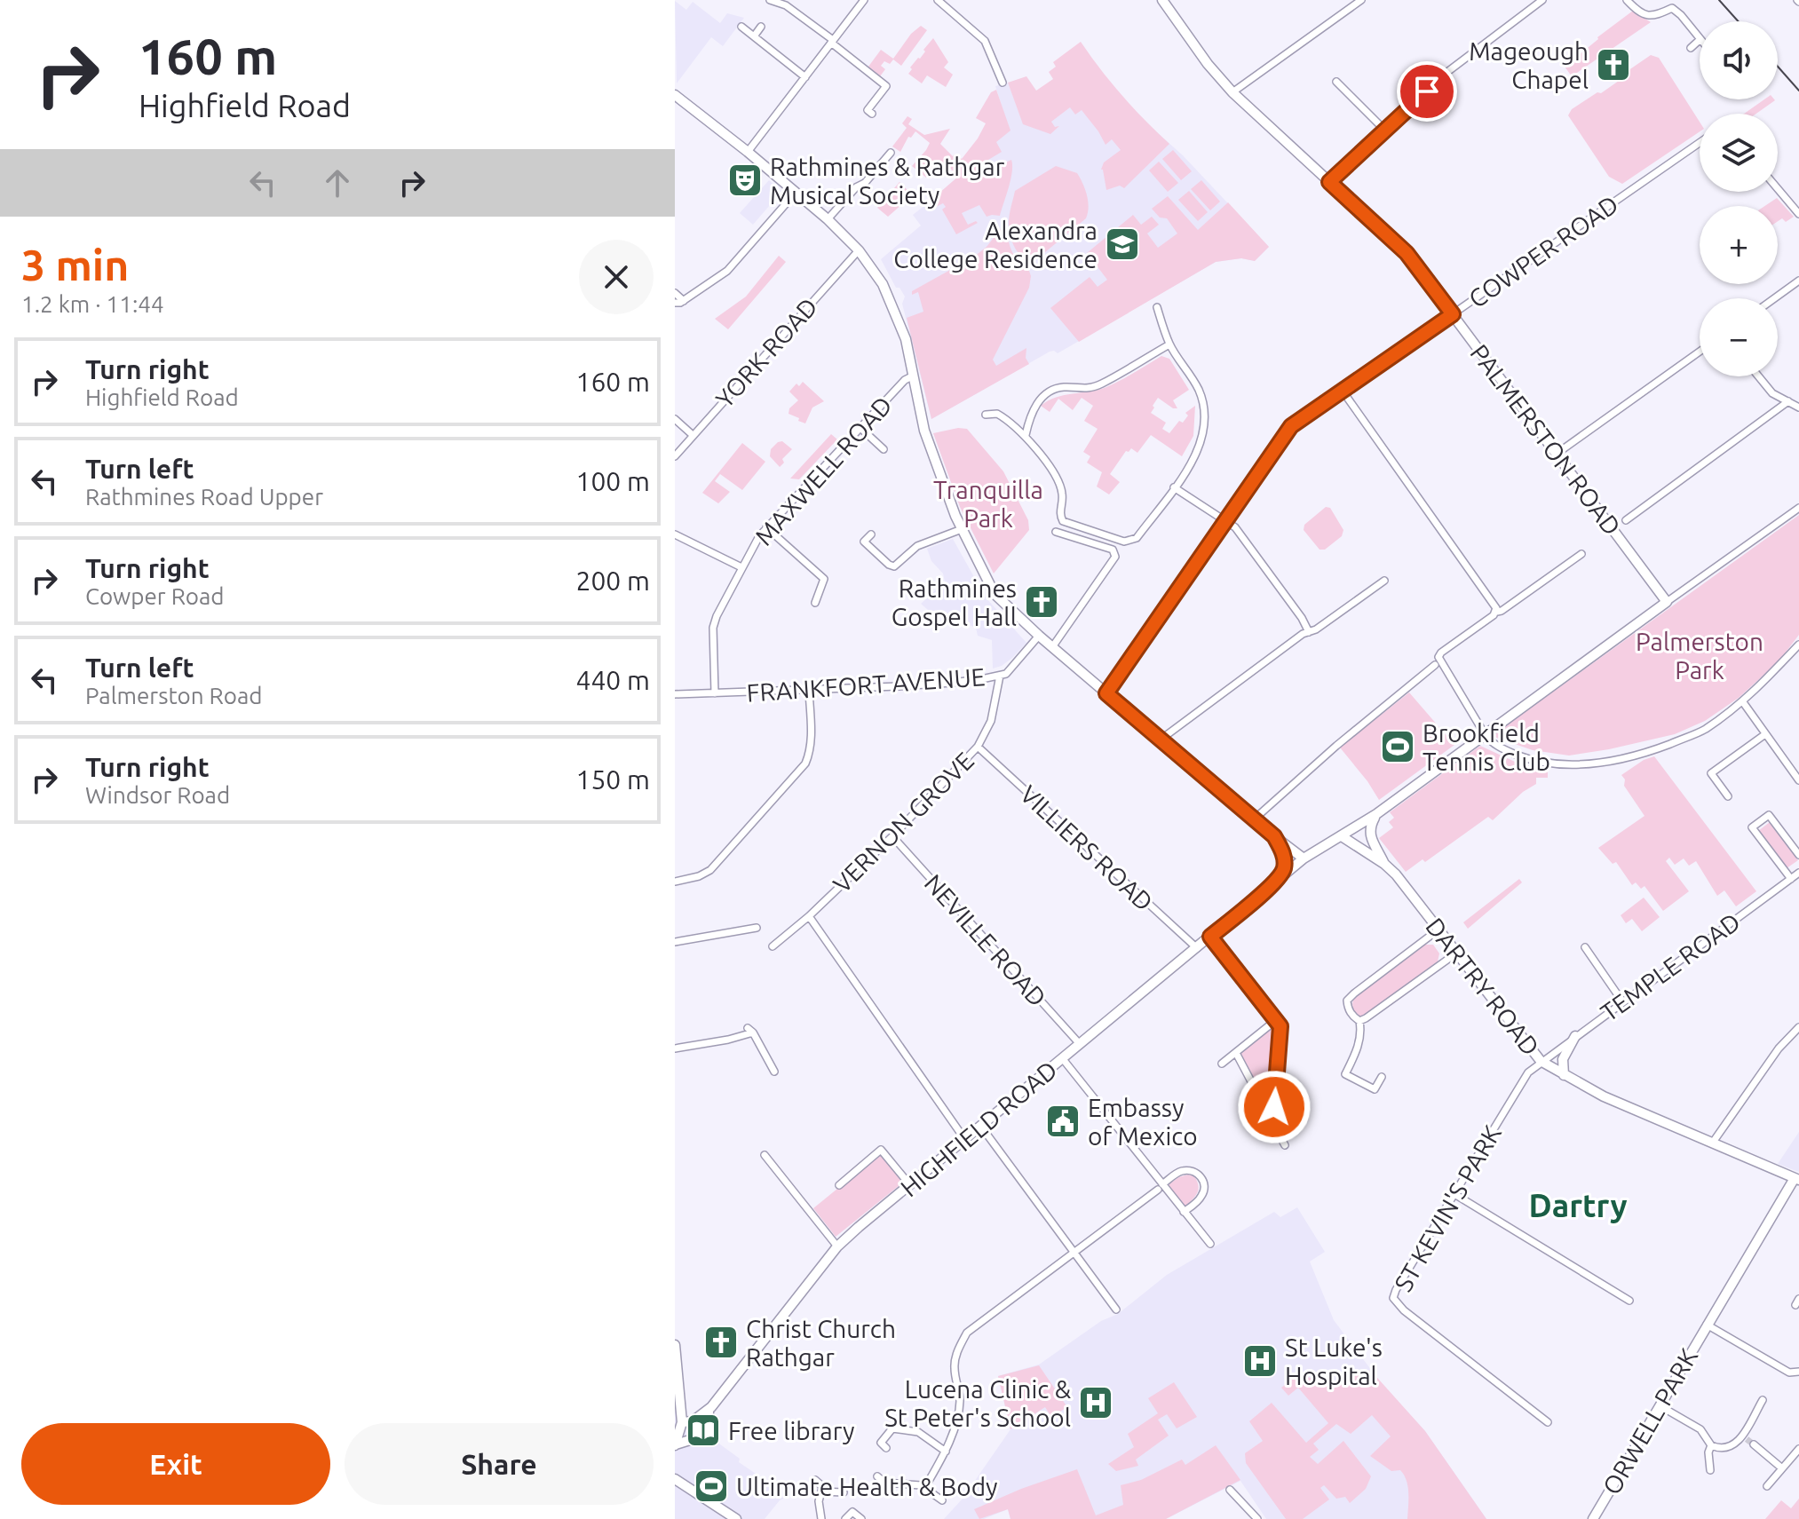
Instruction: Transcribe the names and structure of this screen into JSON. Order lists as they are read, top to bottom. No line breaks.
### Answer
{"streets":{"street":["COWPER ROAD","YORK ROAD","PALMERSTON ROAD","MAXWELL ROAD","FRANKFORT AVENUE","VERNON GROVE","VILLIERS ROAD","NEVILLE ROAD","TEMPLE ROAD","DARTRY ROAD","HIGHFIELD ROAD","ST KEVIN'S PARK","ORWELL PARK"]},"crossings":[["COWPER ROAD","PALMERSTON ROAD"],["MAXWELL ROAD","FRANKFORT AVENUE"],["FRANKFORT AVENUE","VERNON GROVE"],["VERNON GROVE","VILLIERS ROAD"],["VERNON GROVE","NEVILLE ROAD"],["VILLIERS ROAD","HIGHFIELD ROAD"],["NEVILLE ROAD","HIGHFIELD ROAD"],["TEMPLE ROAD","DARTRY ROAD"],["TEMPLE ROAD","ST KEVIN'S PARK"],["DARTRY ROAD","ST KEVIN'S PARK"],["DARTRY ROAD","ORWELL PARK"]],"districts":["Dartry"],"parks":["Tranquilla Park","Palmerston Park"],"places":{"church":["Mageough Chapel","Rathmines Gospel Hall","Christ Church Rathgar"],"theatre":["Rathmines & Rathgar Musical Society"],"school or university":["Alexandra College Residence"],"sports":["Brookfield Tennis Club","Ultimate Health & Body"],"public building":["Embassy of Mexico"],"hospital":["St Luke's Hospital","Lucena Clinic & St Peter's School"],"library":["Free library"]},"page":{"turn":["160 m","Highfield Road"],"map_buttons":["+","−"],"heading":["3 min","1.2 km · 11:44"],"list":[{"name":"Turn right","note":"Highfield Road","value":"160 m"},{"name":"Turn left","note":"Rathmines Road Upper","value":"100 m"},{"name":"Turn right","note":"Cowper Road","value":"200 m"},{"name":"Turn left","note":"Palmerston Road","value":"440 m"},{"name":"Turn right","note":"Windsor Road","value":"150 m"}],"buttons":["Exit","Share"]}}
